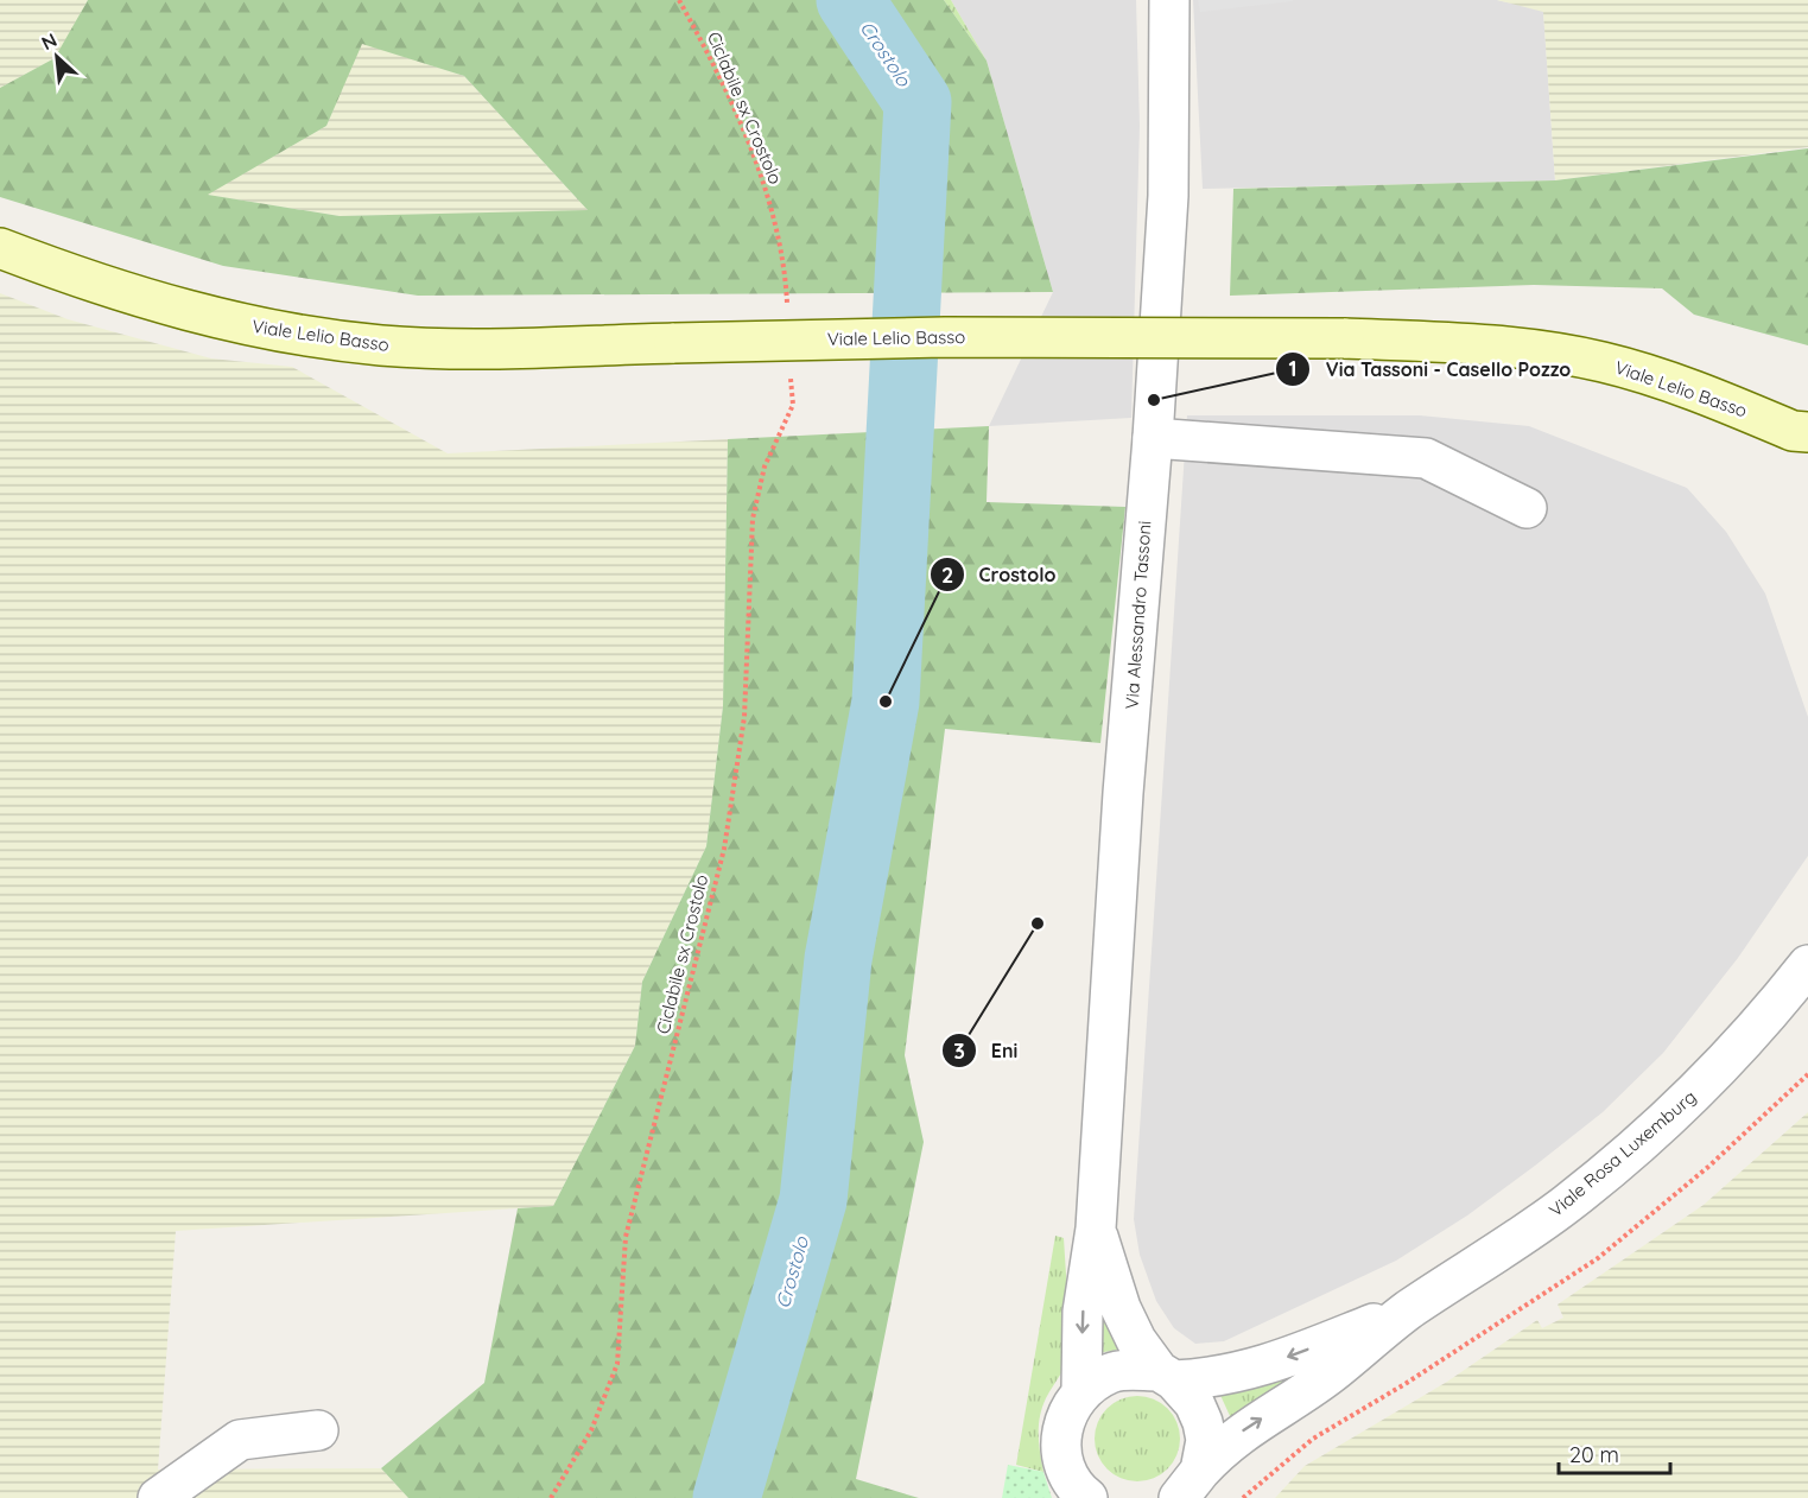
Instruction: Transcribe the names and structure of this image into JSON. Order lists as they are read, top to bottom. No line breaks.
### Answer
{"streets":{"main road":["Viale Lelio Basso"],"street":["Via Alessandro Tassoni","Viale Rosa Luxemburg"],"path":["Ciclabile sx Crostolo"]},"crossings":[["Via Alessandro Tassoni","Viale Rosa Luxemburg"]],"water":["Crostolo"],"places":["Via Tassoni - Casello Pozzo","Crostolo","Eni"],"scale_bar":"20 m","north":"top left"}
